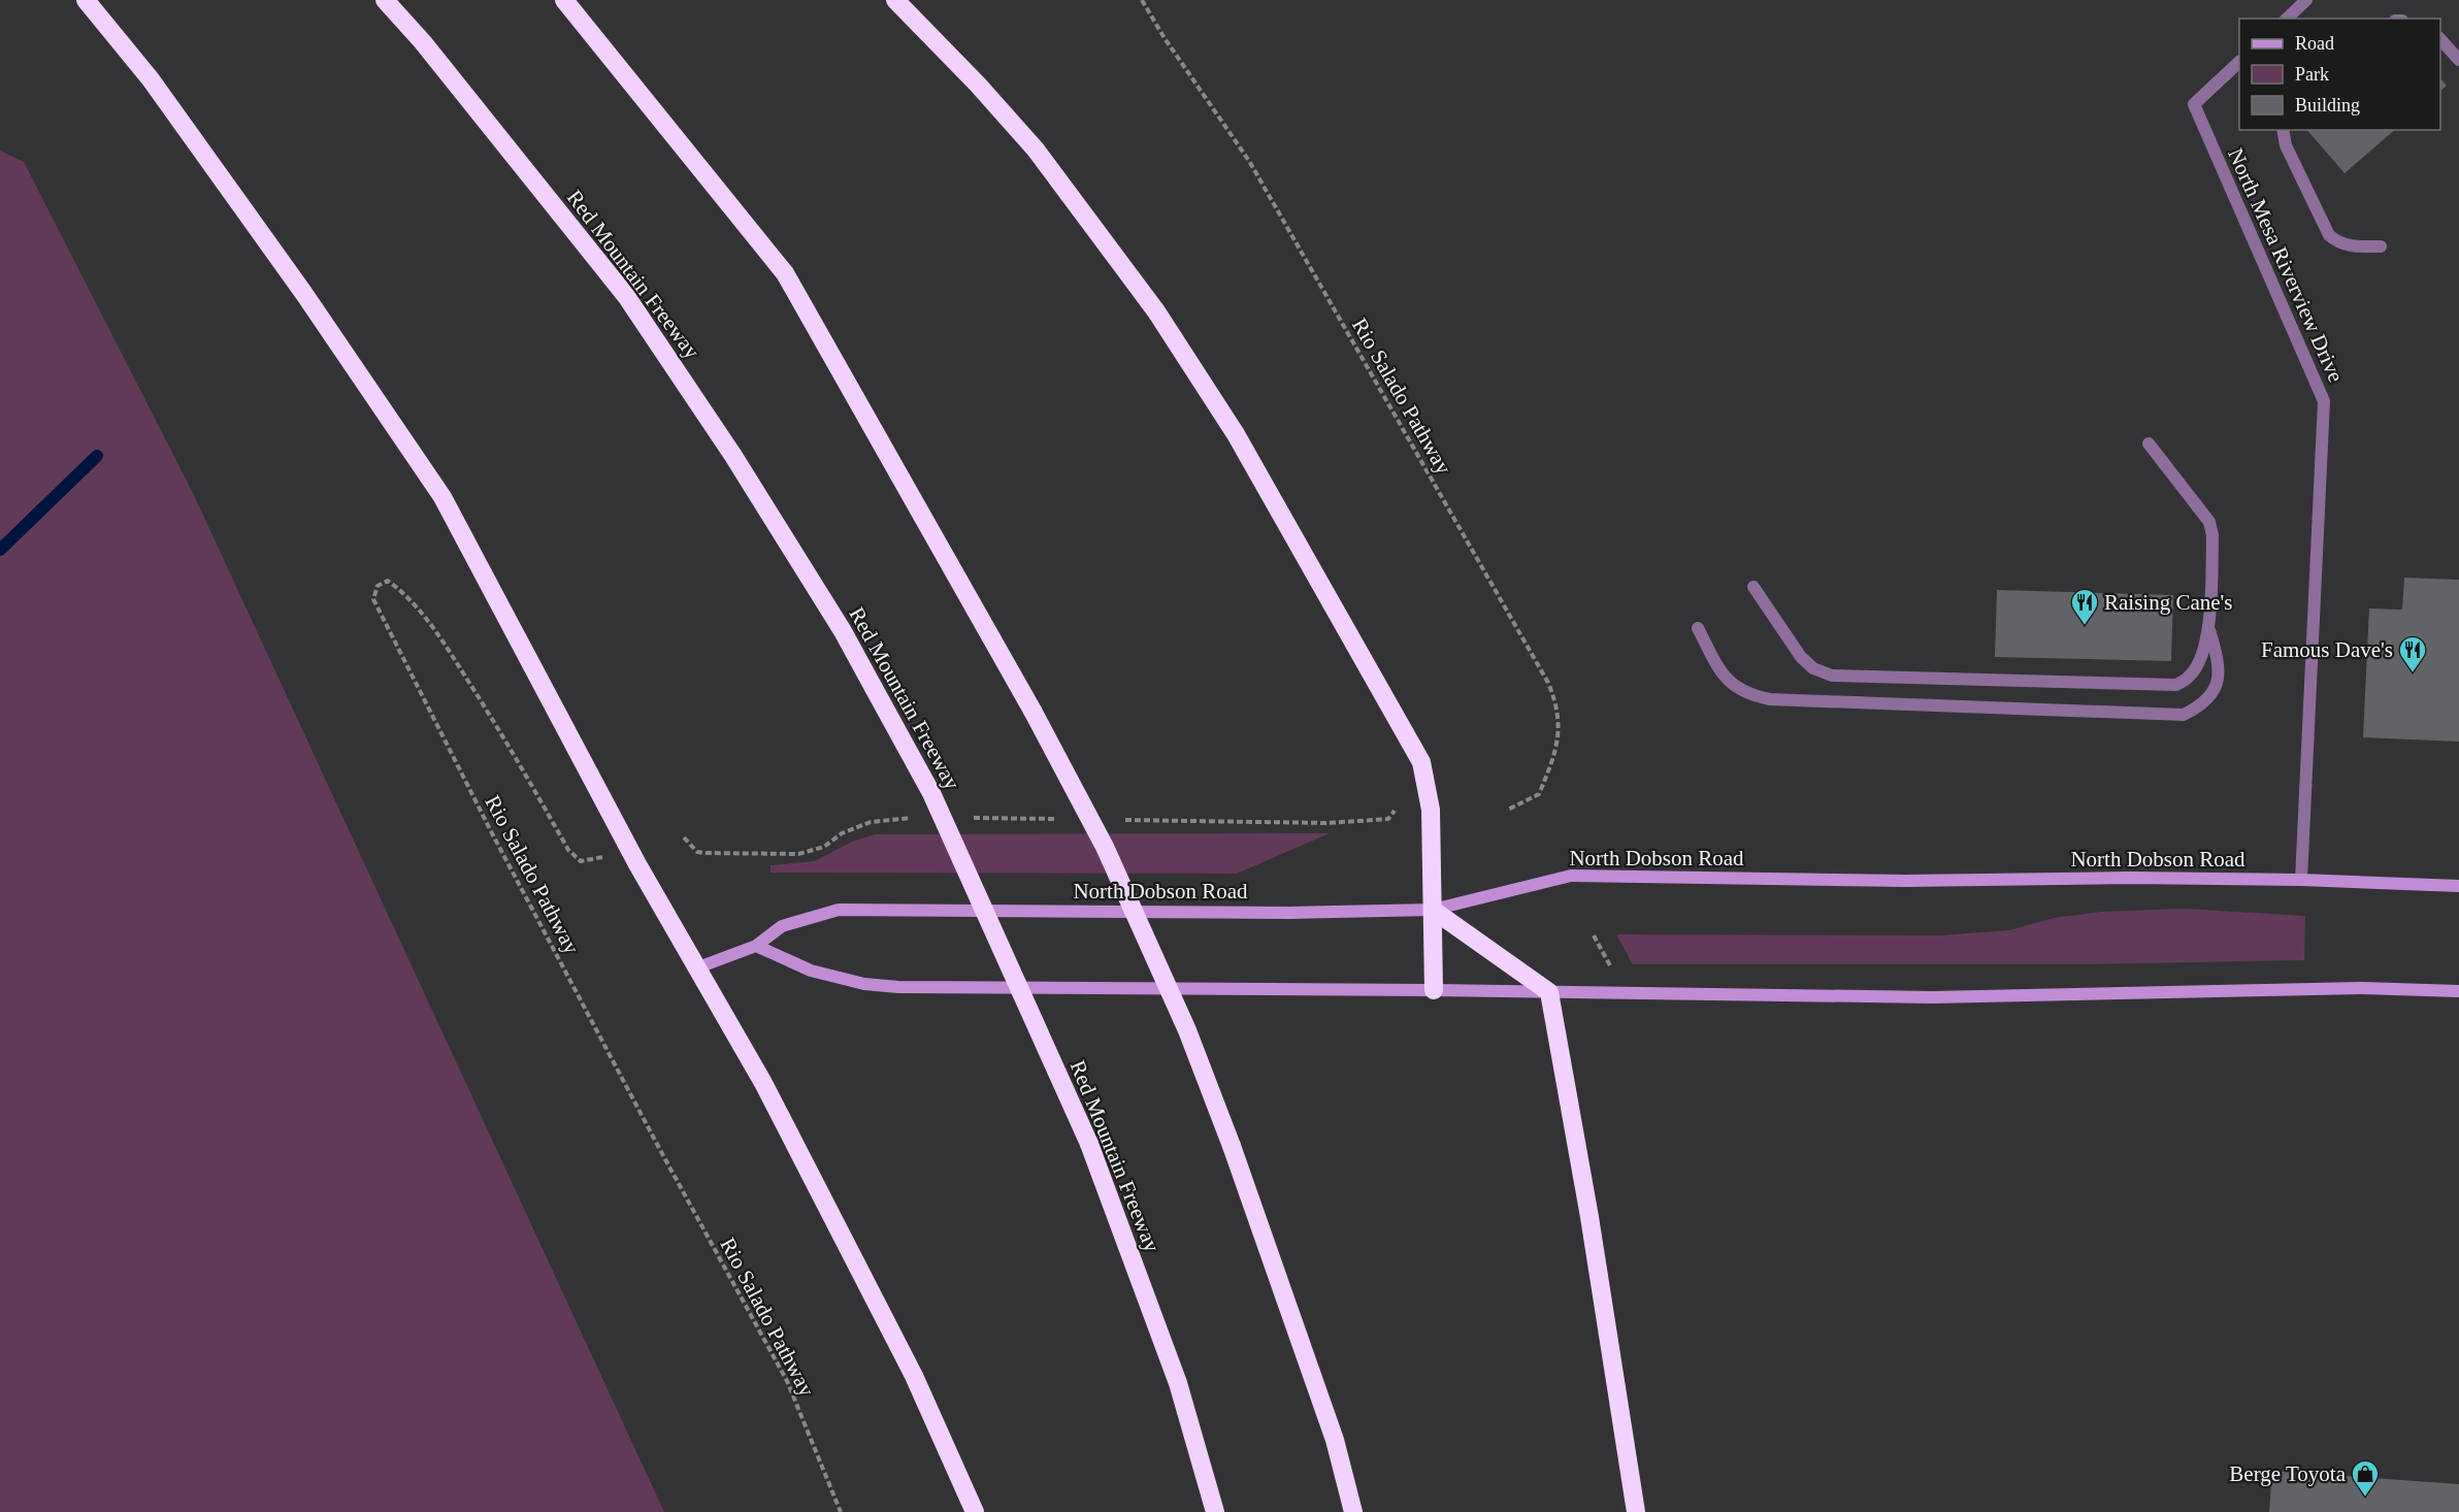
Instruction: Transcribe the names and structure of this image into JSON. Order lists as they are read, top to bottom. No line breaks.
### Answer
{"streets":{"highway":["Red Mountain Freeway"],"main road":["North Dobson Road"],"street":["North Mesa Riverview Drive"],"path":["Rio Salado Pathway"]},"crossings":[["North Mesa Riverview Drive","North Dobson Road"]],"places":{"restaurant":["Raising Cane's","Famous Dave's"],"shop":["Berge Toyota"]},"legend":["Road","Park","Building"]}
